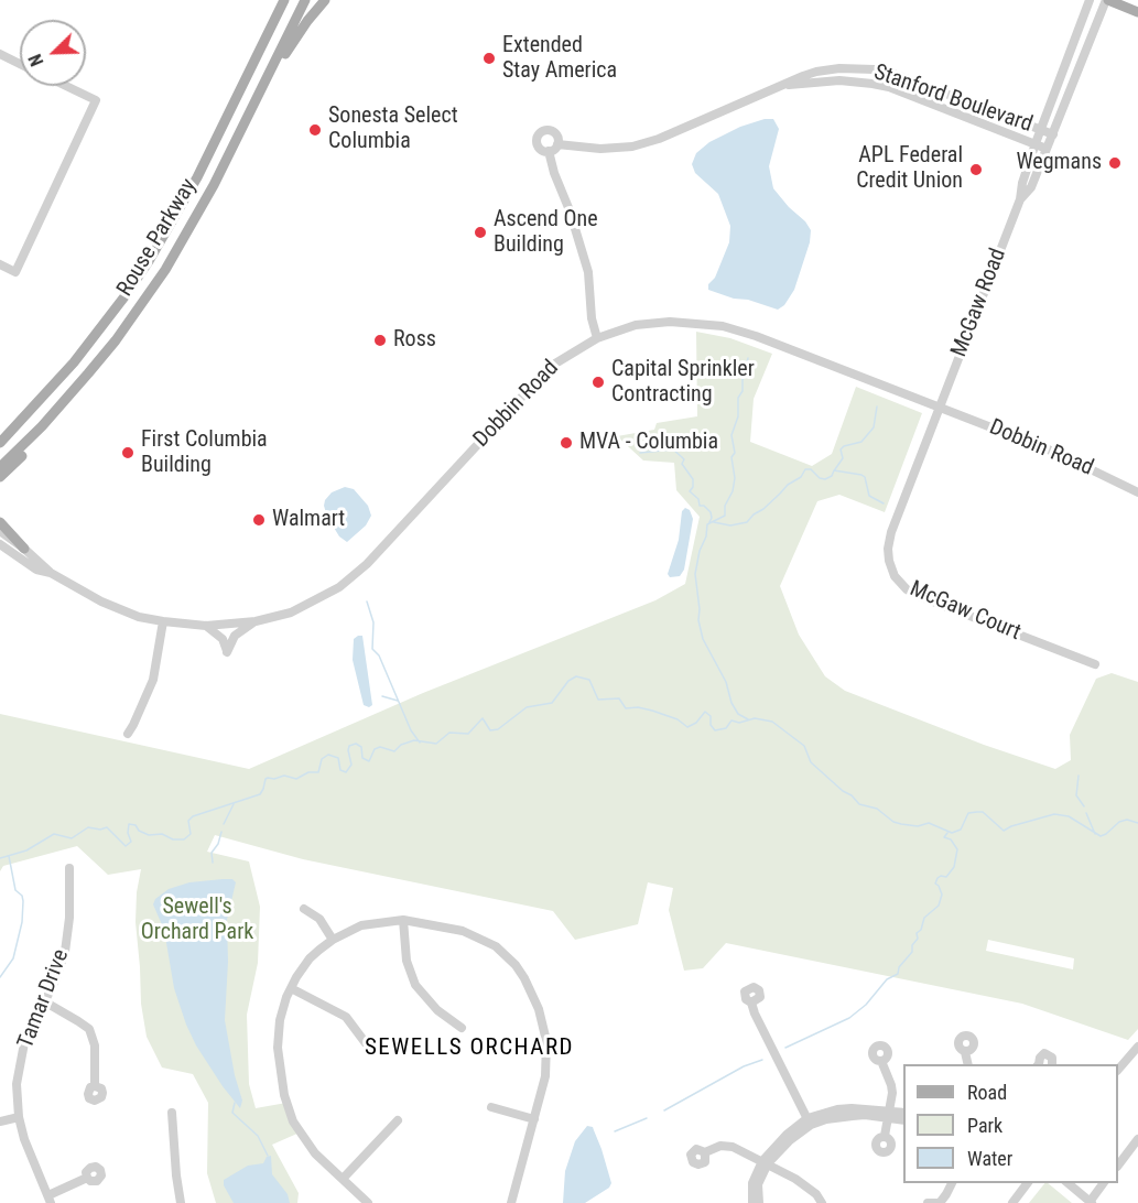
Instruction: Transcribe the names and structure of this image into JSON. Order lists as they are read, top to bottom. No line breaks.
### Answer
{"streets":{"main road":["Rouse Parkway"],"street":["Stanford Boulevard","McGaw Road","Dobbin Road","McGaw Court","Tamar Drive"]},"crossings":[["Stanford Boulevard","McGaw Road"],["McGaw Road","Dobbin Road"],["McGaw Road","McGaw Court"],["Dobbin Road","McGaw Court"]],"districts":["SEWELLS ORCHARD"],"parks":["Sewell's Orchard Park"],"places":["Extended Stay America","Sonesta Select Columbia","Wegmans","APL Federal Credit Union","Ascend One Building","Ross","Capital Sprinkler Contracting","MVA - Columbia","First Columbia Building","Walmart"],"legend":["Road","Park","Water"],"north":"bottom left"}
